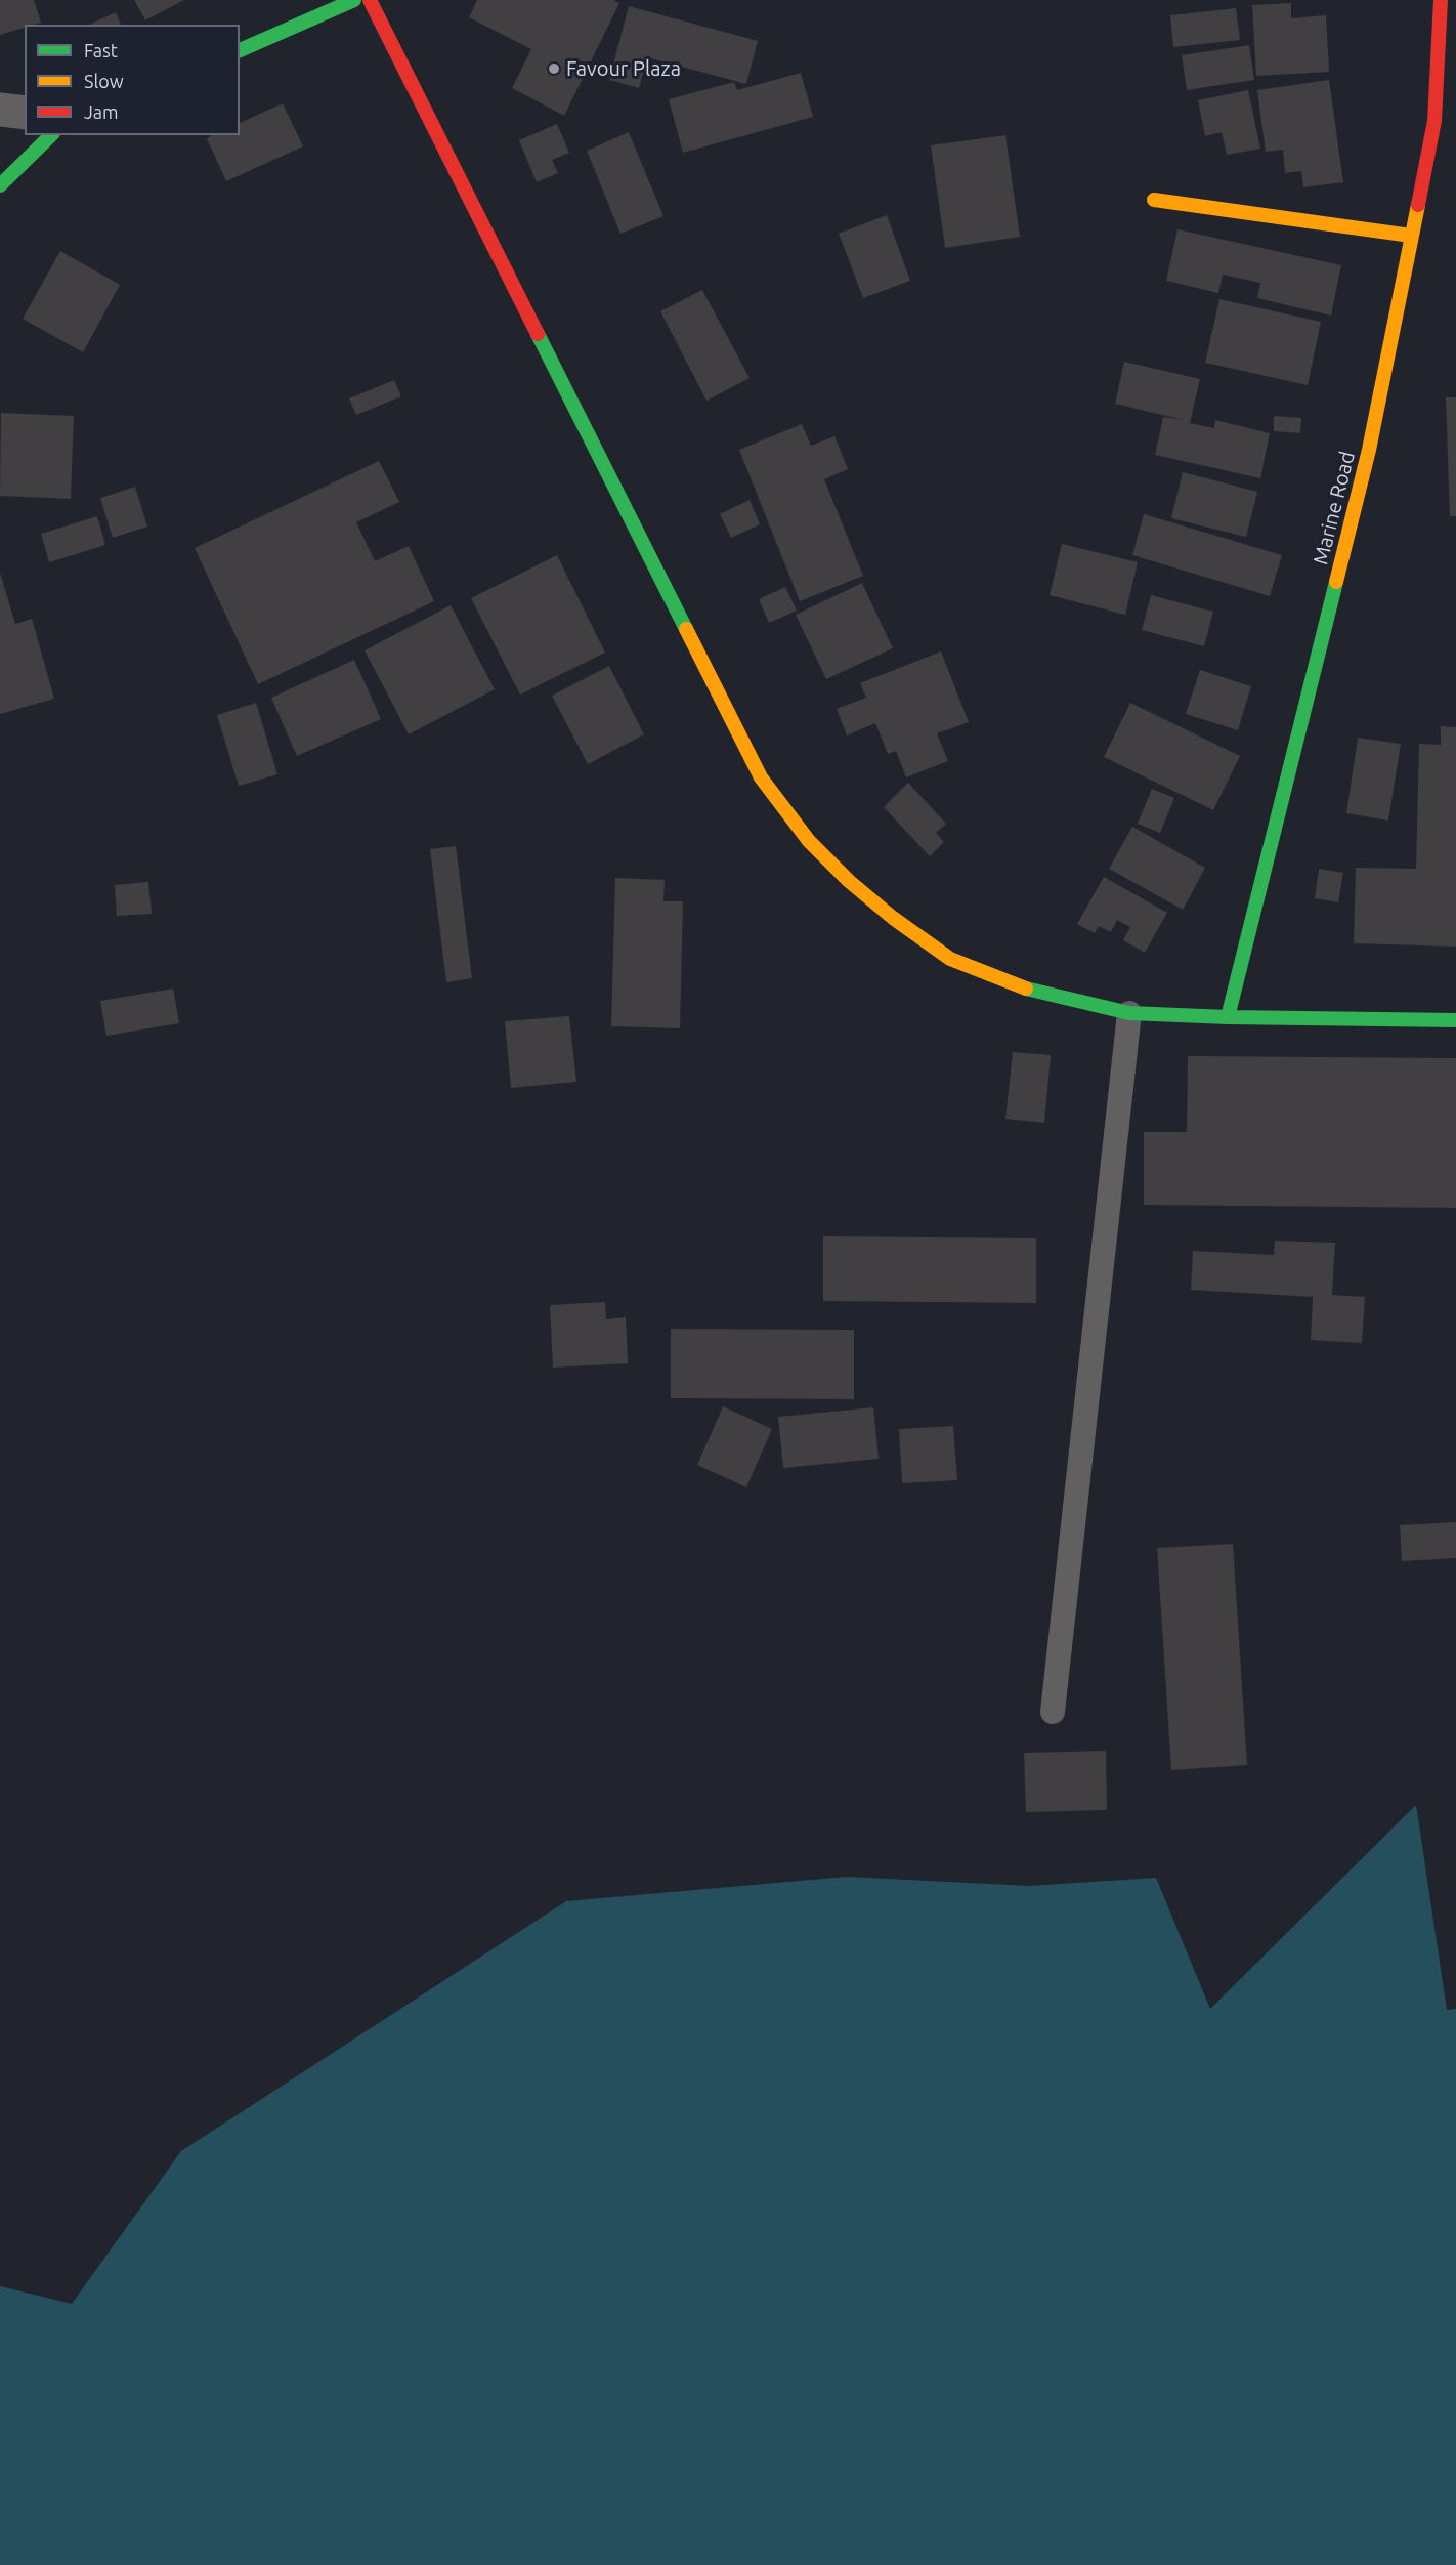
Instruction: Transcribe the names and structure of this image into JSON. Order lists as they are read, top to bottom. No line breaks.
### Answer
{"streets":{"street":["Marine Road"]},"places":["Favour Plaza"],"legend":["Fast","Slow","Jam"]}
